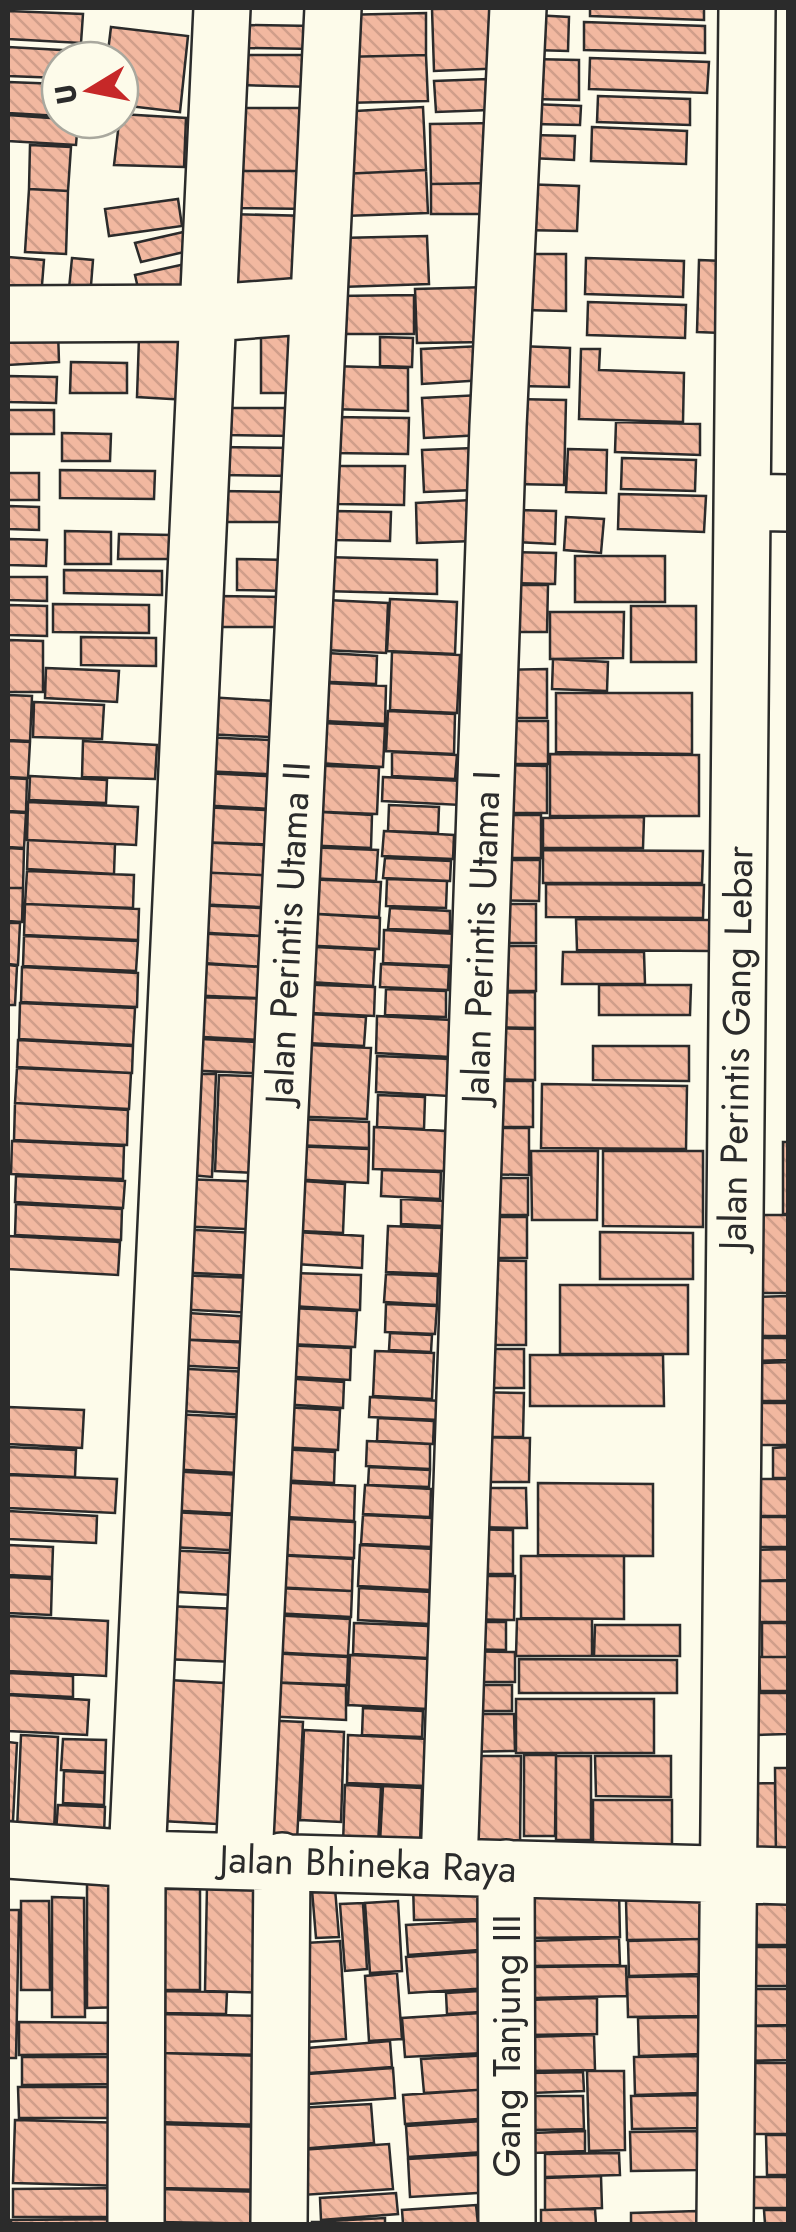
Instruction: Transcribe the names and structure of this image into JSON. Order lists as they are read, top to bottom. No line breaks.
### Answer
{"streets":{"street":["Jalan Perintis Utama II","Jalan Perintis Utama I","Jalan Perintis Gang Lebar","Jalan Bhineka Raya","Gang Tanjung III"]},"crossings":[["Jalan Perintis Utama II","Jalan Bhineka Raya"],["Jalan Perintis Utama I","Jalan Bhineka Raya"],["Jalan Perintis Gang Lebar","Jalan Bhineka Raya"],["Jalan Bhineka Raya","Gang Tanjung III"]],"north":"left"}
